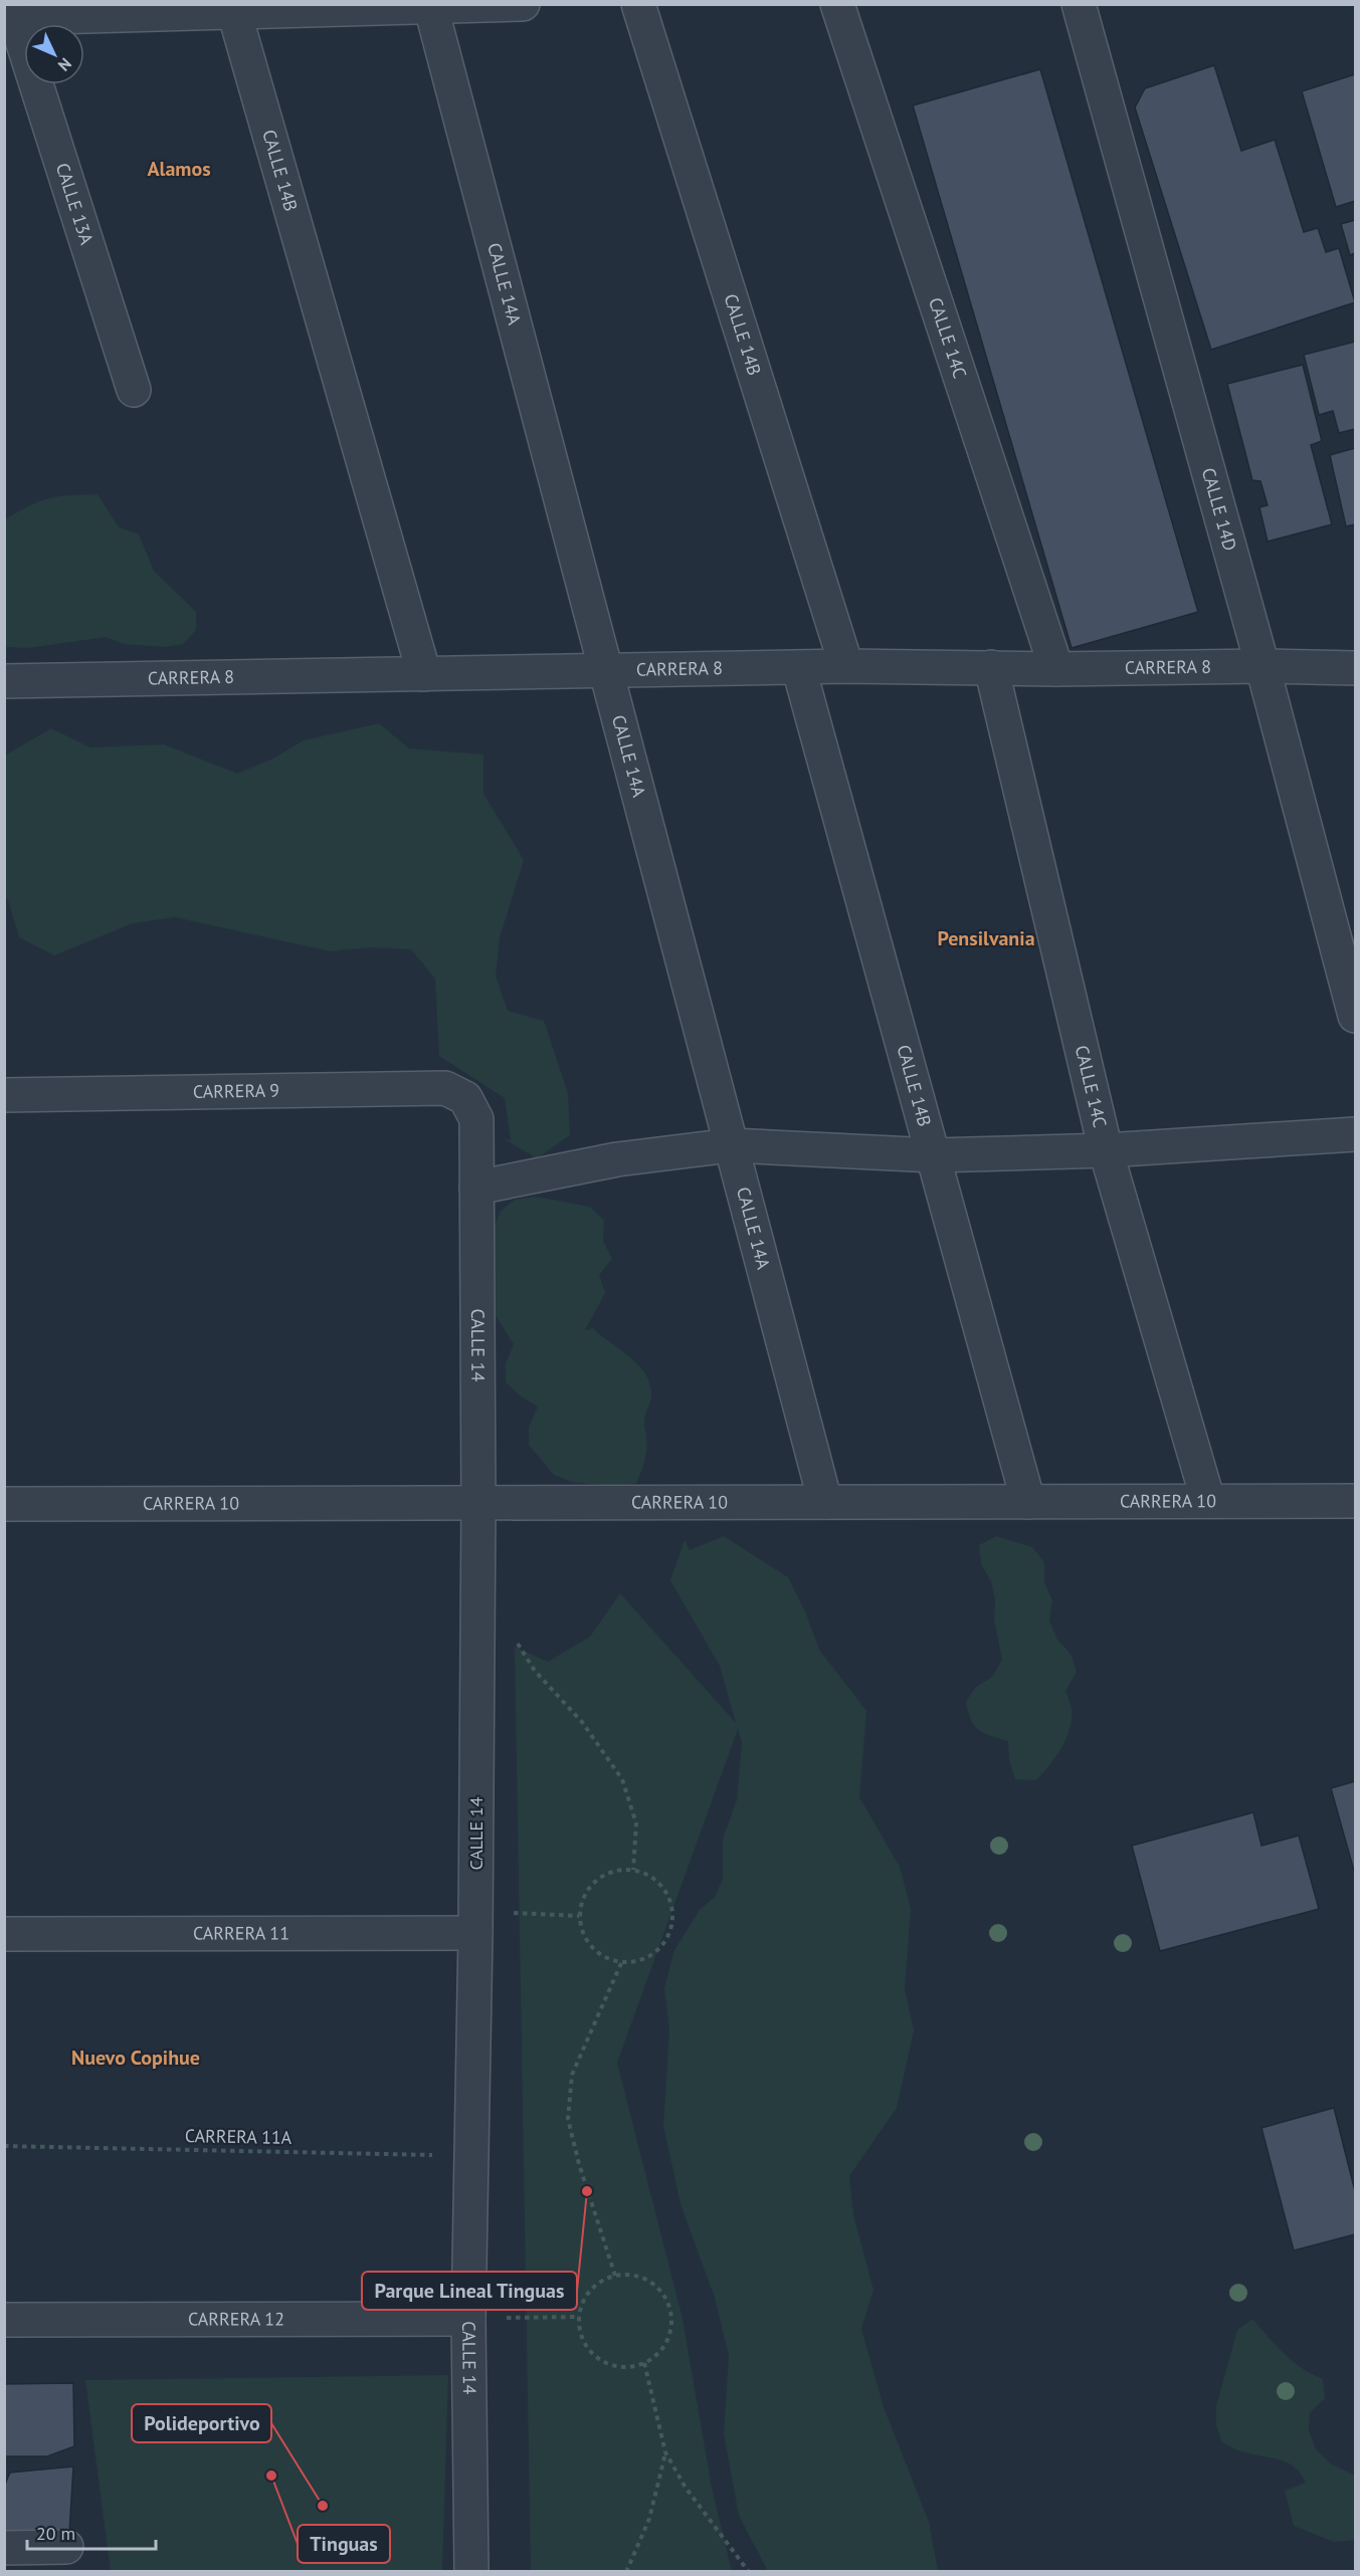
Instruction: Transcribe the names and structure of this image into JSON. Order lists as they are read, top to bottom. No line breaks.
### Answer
{"streets":{"street":["CALLE 14B","CALLE 13A","CALLE 14A","CALLE 14C","CALLE 14D","CARRERA 8","CARRERA 9","CALLE 14","CARRERA 10","CARRERA 11","CARRERA 12"],"path":["CARRERA 11A"]},"crossings":[["CALLE 14B","CARRERA 8"],["CALLE 14B","CARRERA 10"],["CALLE 14A","CARRERA 8"],["CALLE 14A","CARRERA 10"],["CALLE 14C","CARRERA 8"],["CALLE 14C","CARRERA 10"],["CALLE 14D","CARRERA 8"],["CARRERA 9","CALLE 14"],["CALLE 14","CARRERA 10"],["CALLE 14","CARRERA 11"],["CALLE 14","CARRERA 11A"],["CALLE 14","CARRERA 12"]],"districts":["Alamos","Pensilvania","Nuevo Copihue"],"places":["Parque Lineal Tinguas","Tinguas","Polideportivo"],"scale_bar":"20 m","north":"bottom right"}
